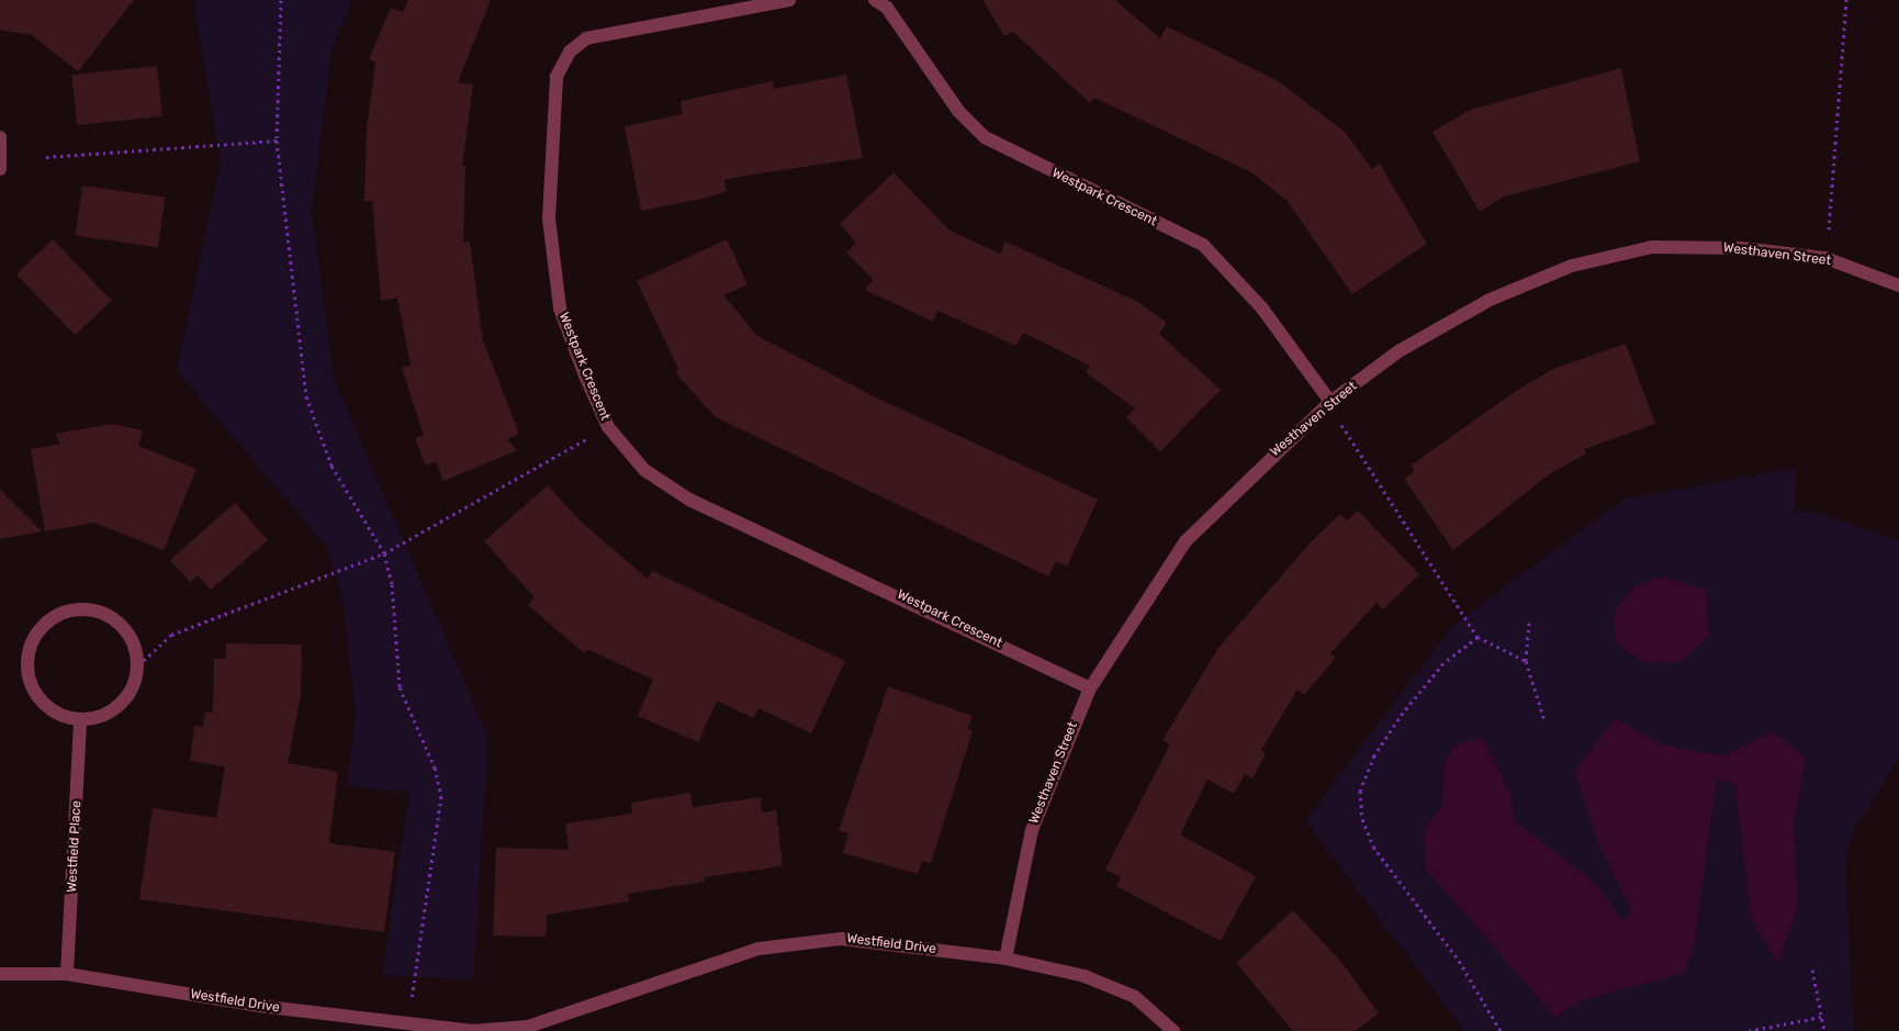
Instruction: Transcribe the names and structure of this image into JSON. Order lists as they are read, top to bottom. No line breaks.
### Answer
{"streets":{"street":["Westpark Crescent","Westhaven Street","Westfield Place","Westfield Drive"]},"crossings":[["Westpark Crescent","Westhaven Street"],["Westhaven Street","Westfield Drive"],["Westfield Place","Westfield Drive"]]}
